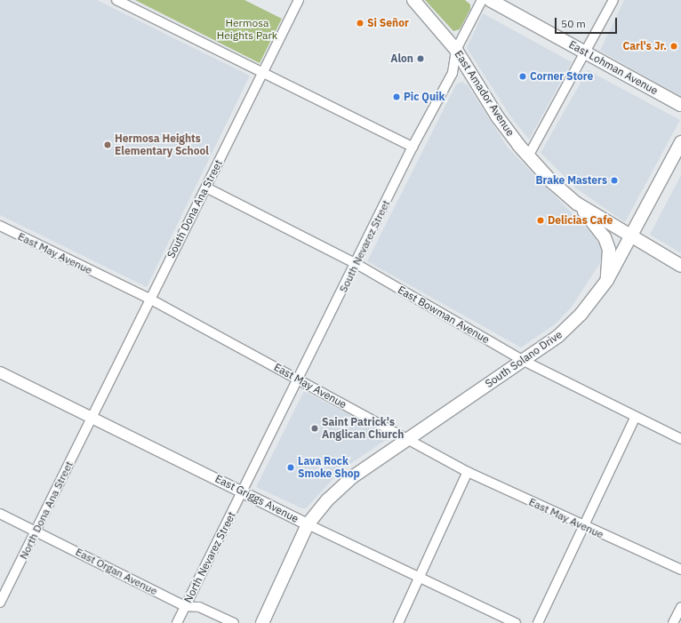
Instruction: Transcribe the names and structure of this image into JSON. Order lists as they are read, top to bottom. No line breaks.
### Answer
{"streets":{"main road":["East Lohman Avenue","East Amador Avenue","South Solano Drive"],"street":["South Dona Ana Street","South Nevarez Street","East May Avenue","East Bowman Avenue","East Griggs Avenue","North Dona Ana Street","North Nevarez Street","East Organ Avenue"]},"crossings":[["East Amador Avenue","South Nevarez Street"],["East Amador Avenue","South Solano Drive"],["South Dona Ana Street","East May Avenue"],["South Dona Ana Street","East Bowman Avenue"],["South Dona Ana Street","East Griggs Avenue"],["South Dona Ana Street","North Dona Ana Street"],["South Nevarez Street","East May Avenue"],["South Nevarez Street","East Bowman Avenue"],["South Nevarez Street","East Griggs Avenue"],["South Nevarez Street","North Nevarez Street"],["East May Avenue","South Solano Drive"],["East Bowman Avenue","South Solano Drive"],["South Solano Drive","East Griggs Avenue"],["East Griggs Avenue","North Dona Ana Street"],["East Griggs Avenue","North Nevarez Street"],["North Dona Ana Street","East Organ Avenue"],["North Nevarez Street","East Organ Avenue"]],"parks":["Hermosa Heights Park"],"places":["Si Señor","Carl's Jr.","Alon","Corner Store","Pic Quik","Hermosa Heights Elementary School","Brake Masters","Delicias Cafe","Saint Patrick's Anglican Church","Lava Rock Smoke Shop"],"scale_bar":"50 m"}
